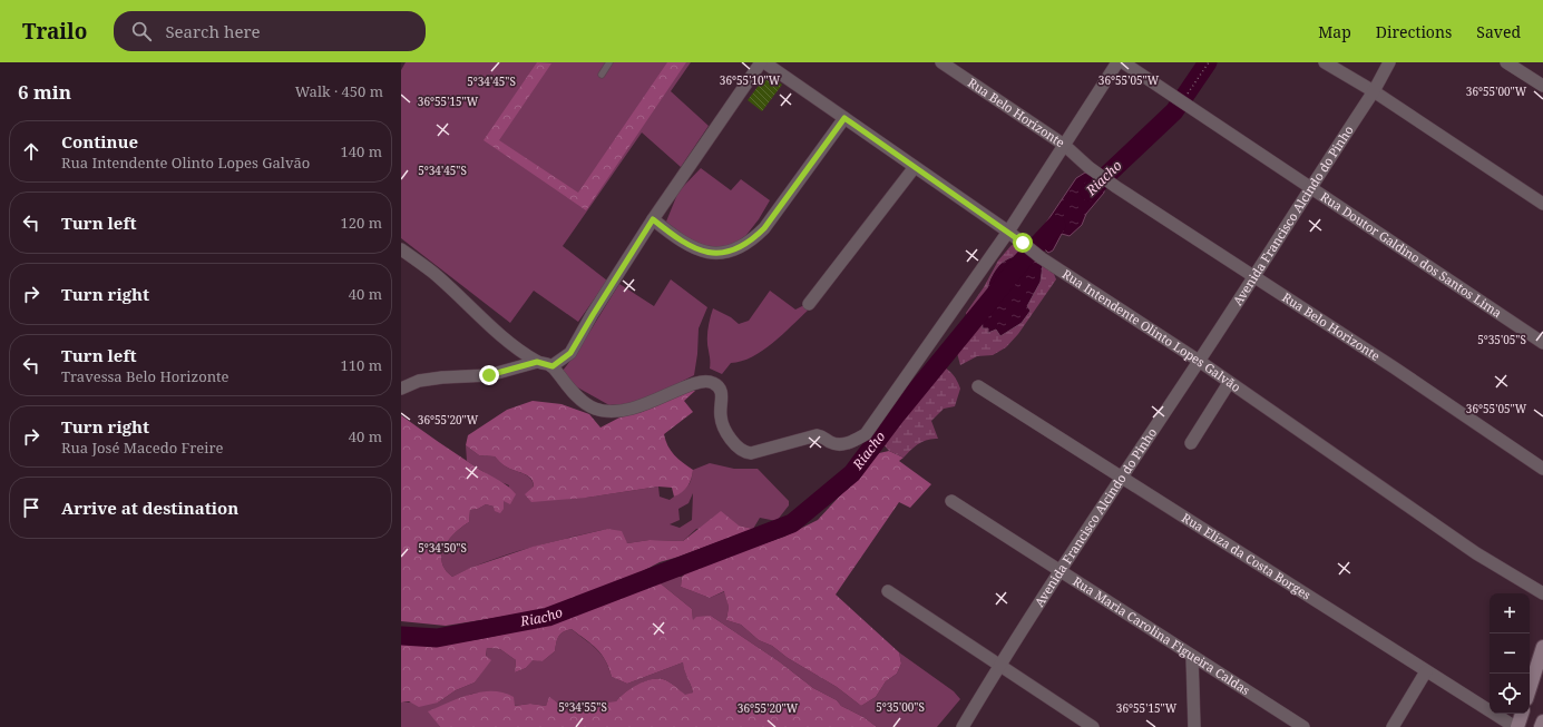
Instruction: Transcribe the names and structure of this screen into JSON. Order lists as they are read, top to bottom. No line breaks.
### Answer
{"streets":{"street":["Rua Belo Horizonte","Avenida Francisco Alcindo do Pinho","Rua Doutor Galdino dos Santos Lima","Rua Intendente Olinto Lopes Galvão","Rua Eliza da Costa Borges","Rua Maria Carolina Figueira Caldas"]},"crossings":[["Rua Belo Horizonte","Avenida Francisco Alcindo do Pinho"],["Avenida Francisco Alcindo do Pinho","Rua Doutor Galdino dos Santos Lima"],["Avenida Francisco Alcindo do Pinho","Rua Intendente Olinto Lopes Galvão"],["Avenida Francisco Alcindo do Pinho","Rua Eliza da Costa Borges"],["Avenida Francisco Alcindo do Pinho","Rua Maria Carolina Figueira Caldas"]],"water":["Riacho"],"page":{"header":"Trailo","search":"Search here","nav":["Map","Directions","Saved"],"heading":["6 min","Walk · 450 m"],"list":[["Continue","Rua Intendente Olinto Lopes Galvão","140 m"],["Turn left","120 m"],["Turn right","40 m"],["Turn left","Travessa Belo Horizonte","110 m"],["Turn right","Rua José Macedo Freire","40 m"],"Arrive at destination"],"map_buttons":["+","−"]},"coordinates":["36°55'05\"W","36°55'10\"W","5°34'45\"S","36°55'00\"W","36°55'15\"W","5°35'05\"S","36°55'20\"W","5°34'50\"S","5°34'55\"S","5°35'00\"S"]}
